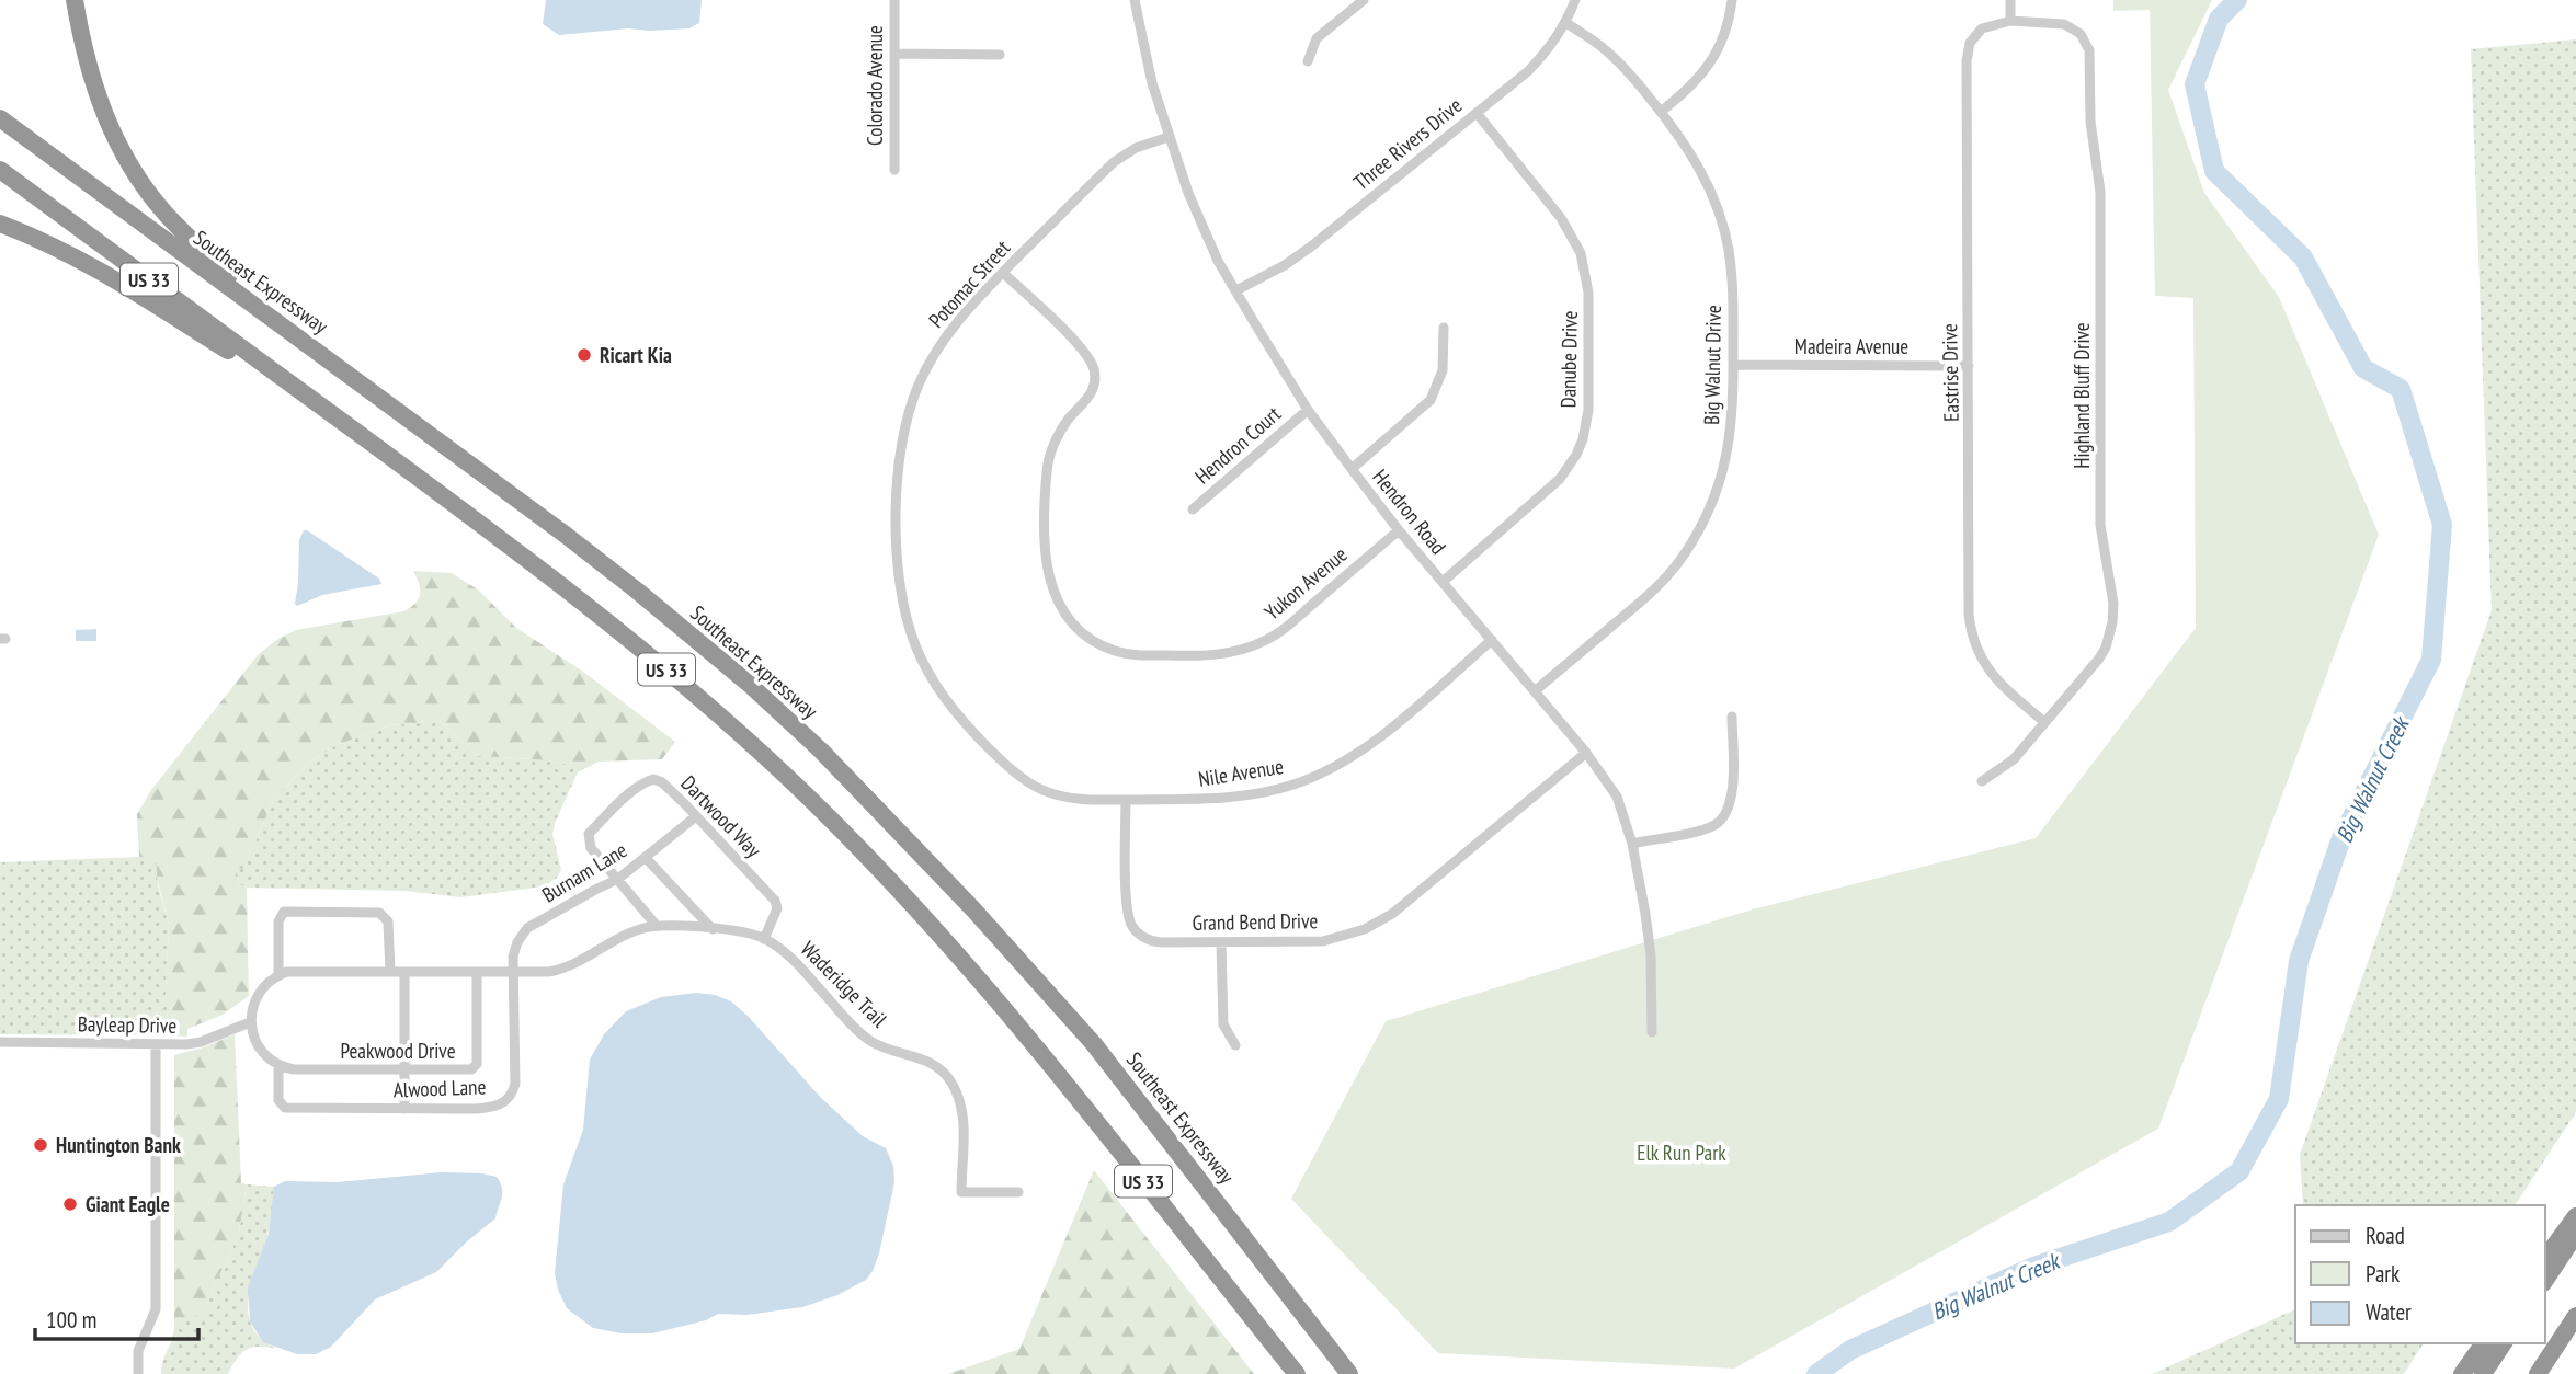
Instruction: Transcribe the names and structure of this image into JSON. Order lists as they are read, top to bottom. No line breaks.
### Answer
{"streets":{"highway":["US 33","Southeast Expressway"],"street":["Colorado Avenue","Three Rivers Drive","Potomac Street","Madeira Avenue","Danube Drive","Big Walnut Drive","Eastrise Drive","Highland Bluff Drive","Hendron Court","Hendron Road","Yukon Avenue","Nile Avenue","Dartwood Way","Burnam Lane","Grand Bend Drive","Waderidge Trail","Bayleap Drive","Peakwood Drive","Alwood Lane"]},"crossings":[["Three Rivers Drive","Danube Drive"],["Three Rivers Drive","Big Walnut Drive"],["Three Rivers Drive","Hendron Road"],["Potomac Street","Hendron Road"],["Potomac Street","Yukon Avenue"],["Potomac Street","Nile Avenue"],["Madeira Avenue","Big Walnut Drive"],["Madeira Avenue","Eastrise Drive"],["Danube Drive","Hendron Road"],["Big Walnut Drive","Hendron Road"],["Eastrise Drive","Highland Bluff Drive"],["Hendron Court","Hendron Road"],["Hendron Road","Yukon Avenue"],["Hendron Road","Nile Avenue"],["Hendron Road","Grand Bend Drive"],["Nile Avenue","Grand Bend Drive"],["Dartwood Way","Burnam Lane"],["Dartwood Way","Waderidge Trail"],["Burnam Lane","Waderidge Trail"],["Burnam Lane","Alwood Lane"],["Waderidge Trail","Peakwood Drive"],["Waderidge Trail","Alwood Lane"],["Peakwood Drive","Alwood Lane"]],"water":["Big Walnut Creek"],"parks":["Elk Run Park"],"places":["Ricart Kia","Huntington Bank","Giant Eagle"],"legend":["Road","Park","Water"],"scale_bar":"100 m"}
